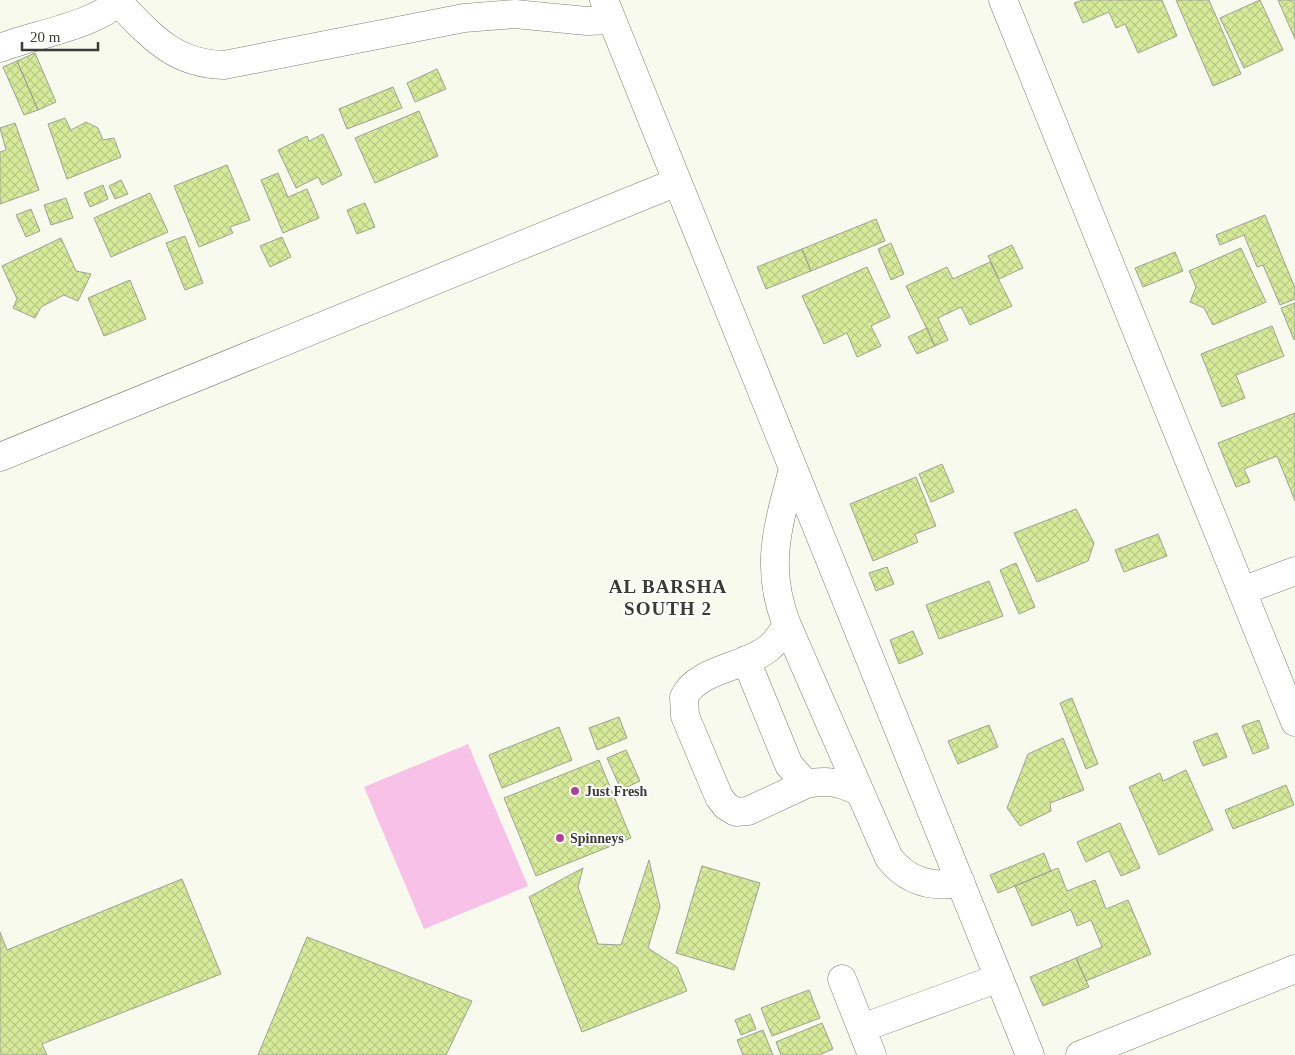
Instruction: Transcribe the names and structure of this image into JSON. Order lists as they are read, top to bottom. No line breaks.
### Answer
{"districts":["AL BARSHA SOUTH 2"],"places":["Just Fresh","Spinneys"],"scale_bar":"20 m"}
